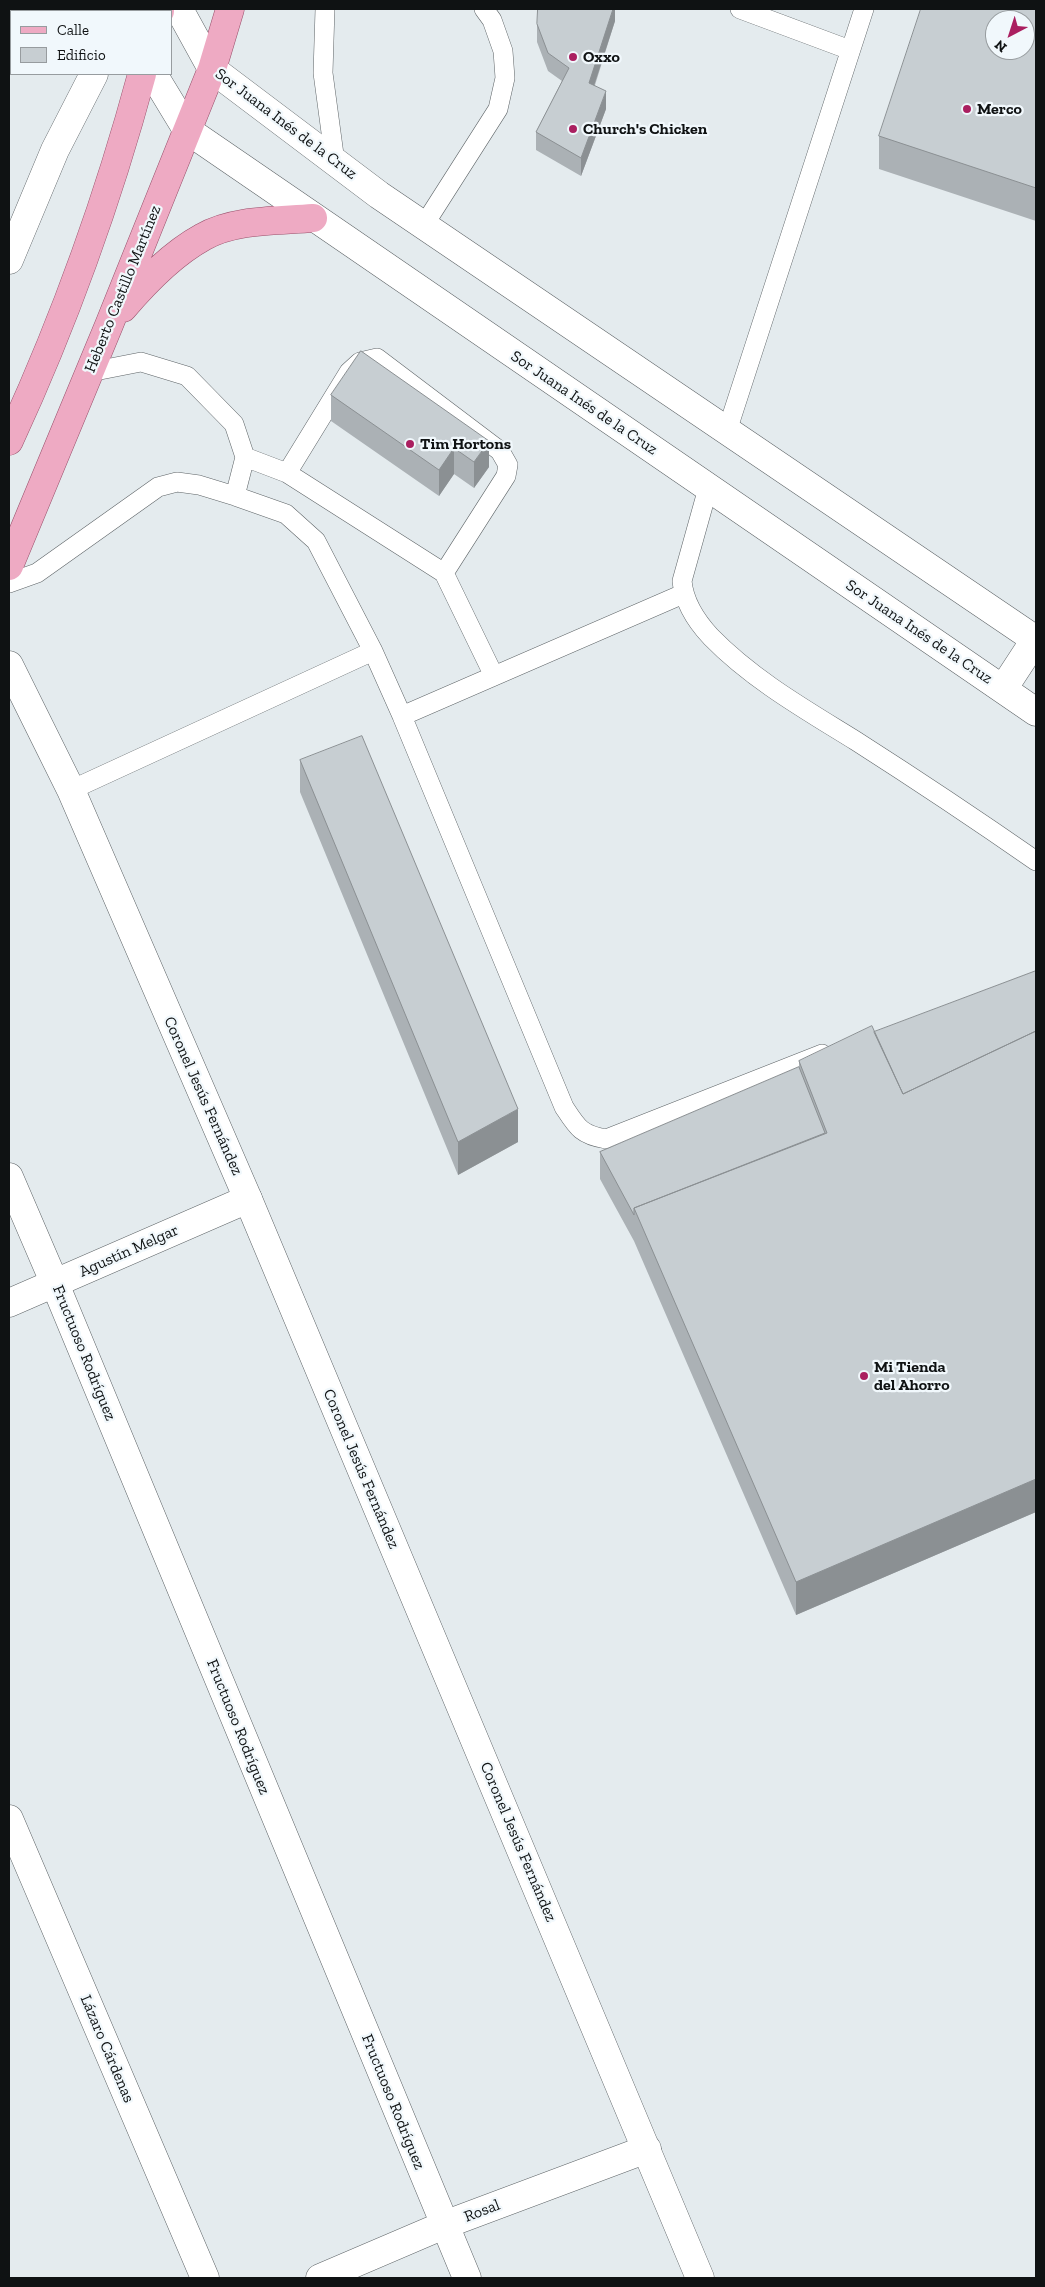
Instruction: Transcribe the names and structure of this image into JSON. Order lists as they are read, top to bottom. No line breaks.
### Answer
{"streets":{"main road":["Heberto Castillo Martínez"],"street":["Sor Juana Inés de la Cruz","Coronel Jesús Fernández","Agustín Melgar","Fructuoso Rodríguez","Lázaro Cárdenas","Rosal"]},"crossings":[["Sor Juana Inés de la Cruz","Heberto Castillo Martínez"],["Coronel Jesús Fernández","Agustín Melgar"],["Coronel Jesús Fernández","Rosal"],["Agustín Melgar","Fructuoso Rodríguez"],["Fructuoso Rodríguez","Rosal"]],"places":["Oxxo","Merco","Church's Chicken","Tim Hortons","Mi Tienda del Ahorro"],"legend":["Calle","Edificio"],"north":"bottom left"}
